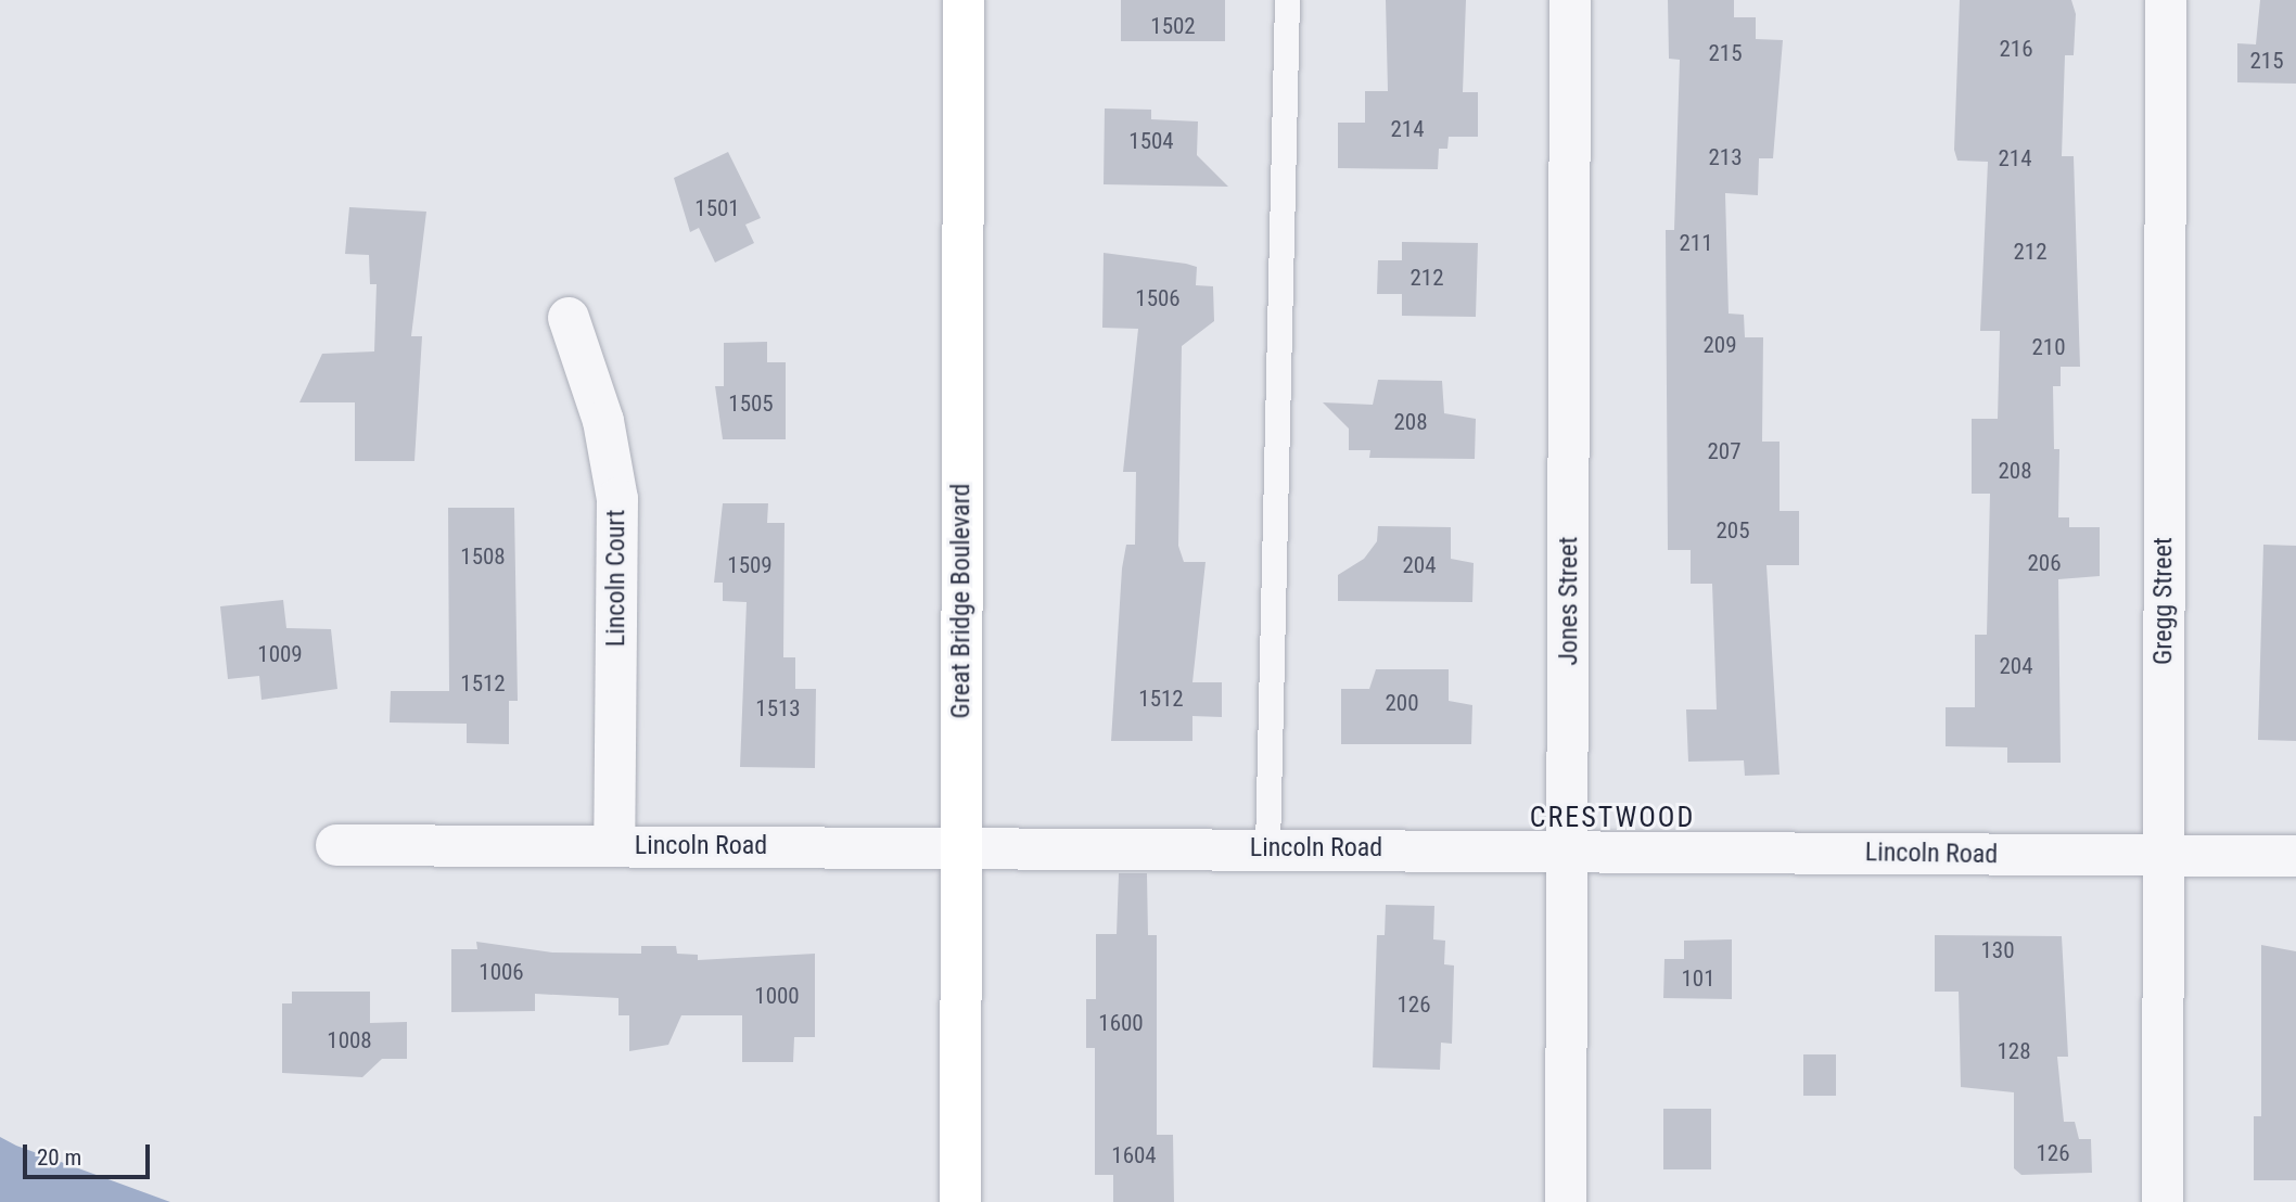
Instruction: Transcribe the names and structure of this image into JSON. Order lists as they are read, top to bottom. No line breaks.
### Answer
{"streets":{"main road":["Great Bridge Boulevard"],"street":["Lincoln Court","Jones Street","Gregg Street","Lincoln Road"]},"crossings":[["Lincoln Court","Lincoln Road"],["Great Bridge Boulevard","Lincoln Road"],["Jones Street","Lincoln Road"],["Gregg Street","Lincoln Road"]],"districts":["CRESTWOOD"],"house_numbers":["1502","216","215","215","214","1504","213","214","1501","211","212","212","1506","209","210","1505","208","207","208","205","1508","206","1509","204","1009","204","1512","1512","200","1513","130","1006","101","1000","126","1600","1008","128","126","1604"],"scale_bar":"20 m"}
